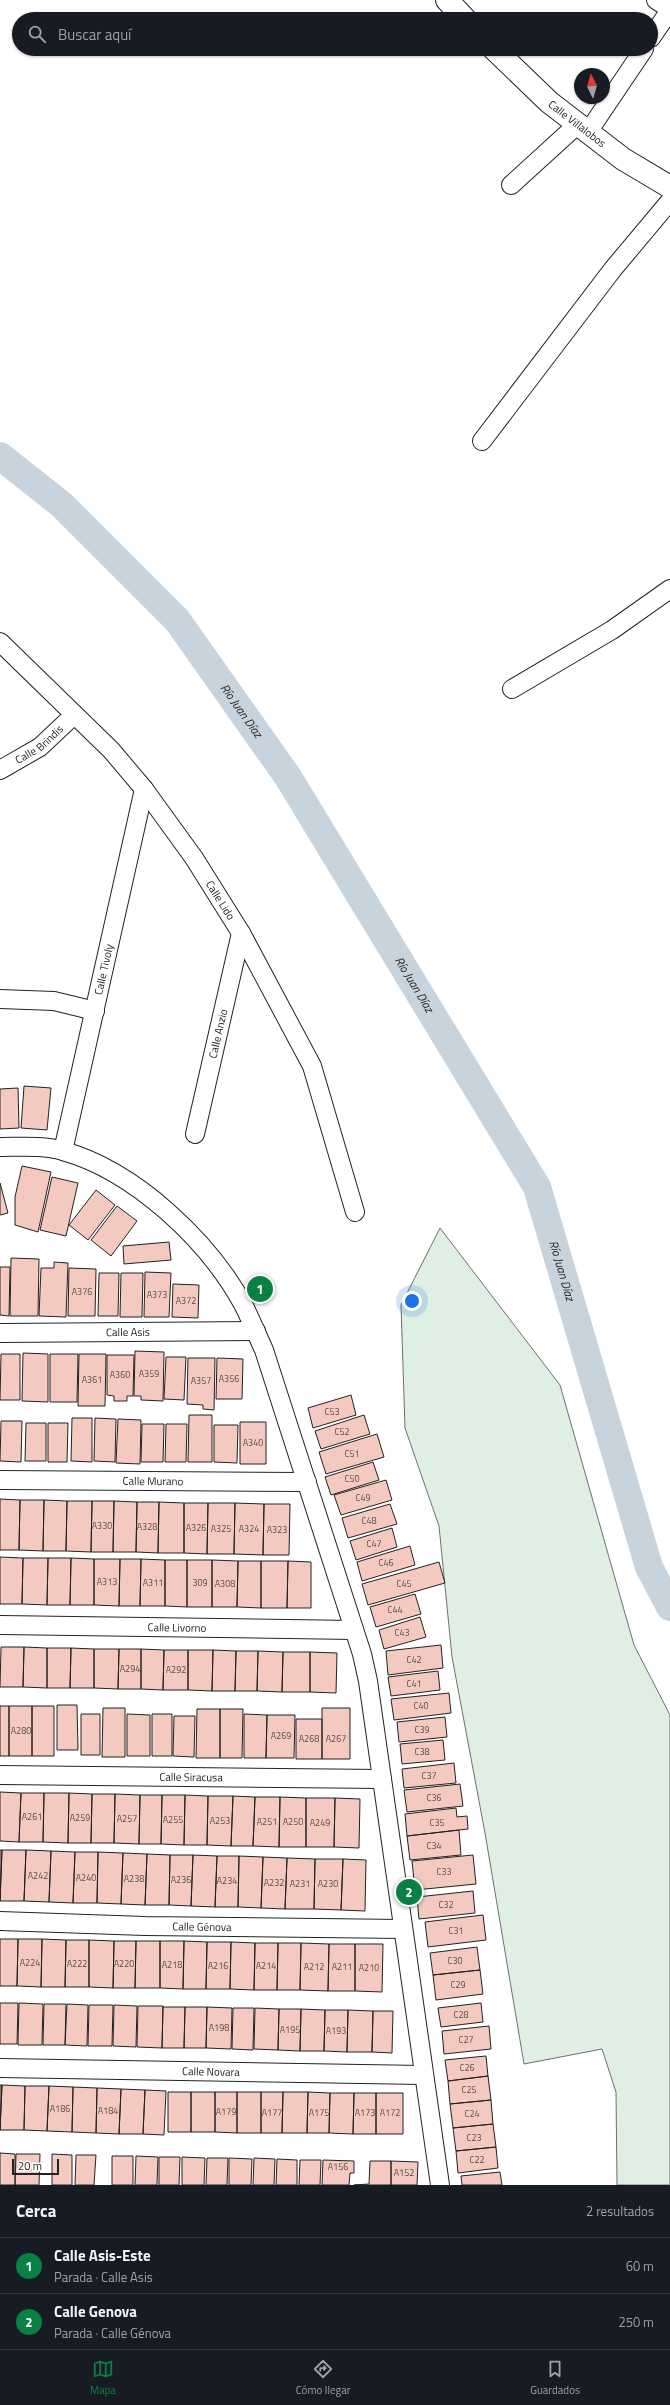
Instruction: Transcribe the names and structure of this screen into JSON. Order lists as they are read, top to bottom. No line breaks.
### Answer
{"streets":{"main road":["Calle Villalobos"],"street":["Calle Brindis","Calle Lido","Calle Tivoly","Calle Anzio","Calle Asis","Calle Murano","Calle Livorno","Calle Siracusa","Calle Génova","Calle Novara"]},"crossings":[["Calle Brindis","Calle Lido"],["Calle Lido","Calle Tivoly"],["Calle Lido","Calle Anzio"]],"water":["Río Juan Díaz"],"house_numbers":["A376","A373","A372","A359","A360","A356","A361","A357","C53","C52","A340","C51","C50","C49","C48","A330","A328","A326","A325","A324","A323","C47","C46","A313","A311","309","A308","C45","C44","C43","C42","A294","A292","C41","C40","C39","A280","A269","A268","A267","C38","C37","C36","A261","A259","A257","A255","A253","A251","A250","A249","C35","C34","C33","A242","A240","A238","A236","A234","A232","A231","A230","C32","C31","C30","A224","A222","A220","A218","A216","A214","A212","A211","A210","C29","C28","A198","A195","A193","C27","C26","C25","A186","A184","A179","A177","A175","A173","A172","C24","C23","C22","A156","A152"],"scale_bar":"20 m","north":"top","page":{"search":"Buscar aquí","pins":["1","2"],"scale":"20 m","heading":["Cerca","2 resultados"],"list":[{"mark":"1","name":"Calle Asis-Este","note":"Parada · Calle Asis","value":"60 m"},{"mark":"2","name":"Calle Genova","note":"Parada · Calle Génova","value":"250 m"}],"nav":["Mapa","Cómo llegar","Guardados"]}}
